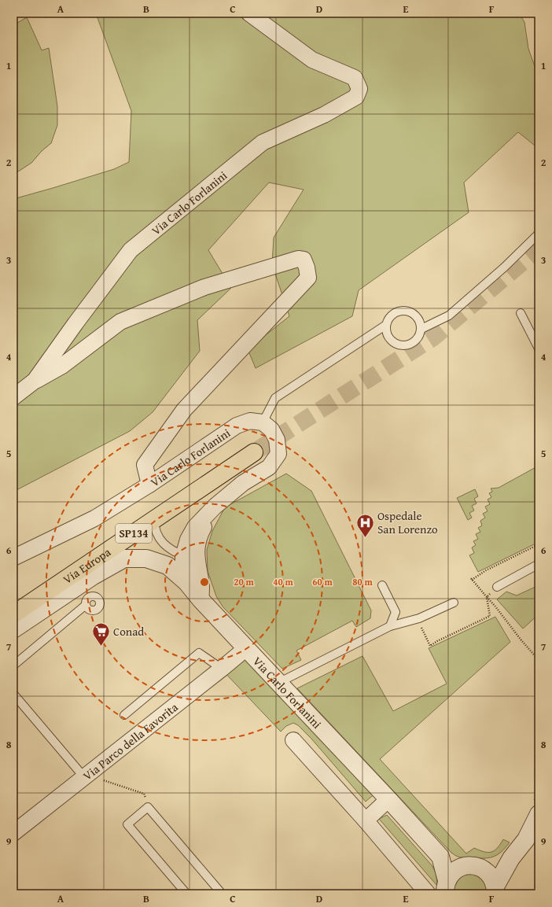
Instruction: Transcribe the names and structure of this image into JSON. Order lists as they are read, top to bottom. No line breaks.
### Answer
{"streets":{"main road":["SP134","Via Europa"],"street":["Via Carlo Forlanini","Via Parco della Favorita"]},"crossings":[["Via Carlo Forlanini","Via Parco della Favorita"]],"places":{"hospital":["Ospedale San Lorenzo"],"supermarket":["Conad"]},"grid":{"columns":["A","B","C","D","E","F"],"rows":["1","2","3","4","5","6","7","8","9"]},"rings":["20 m","40 m","60 m","80 m"]}
